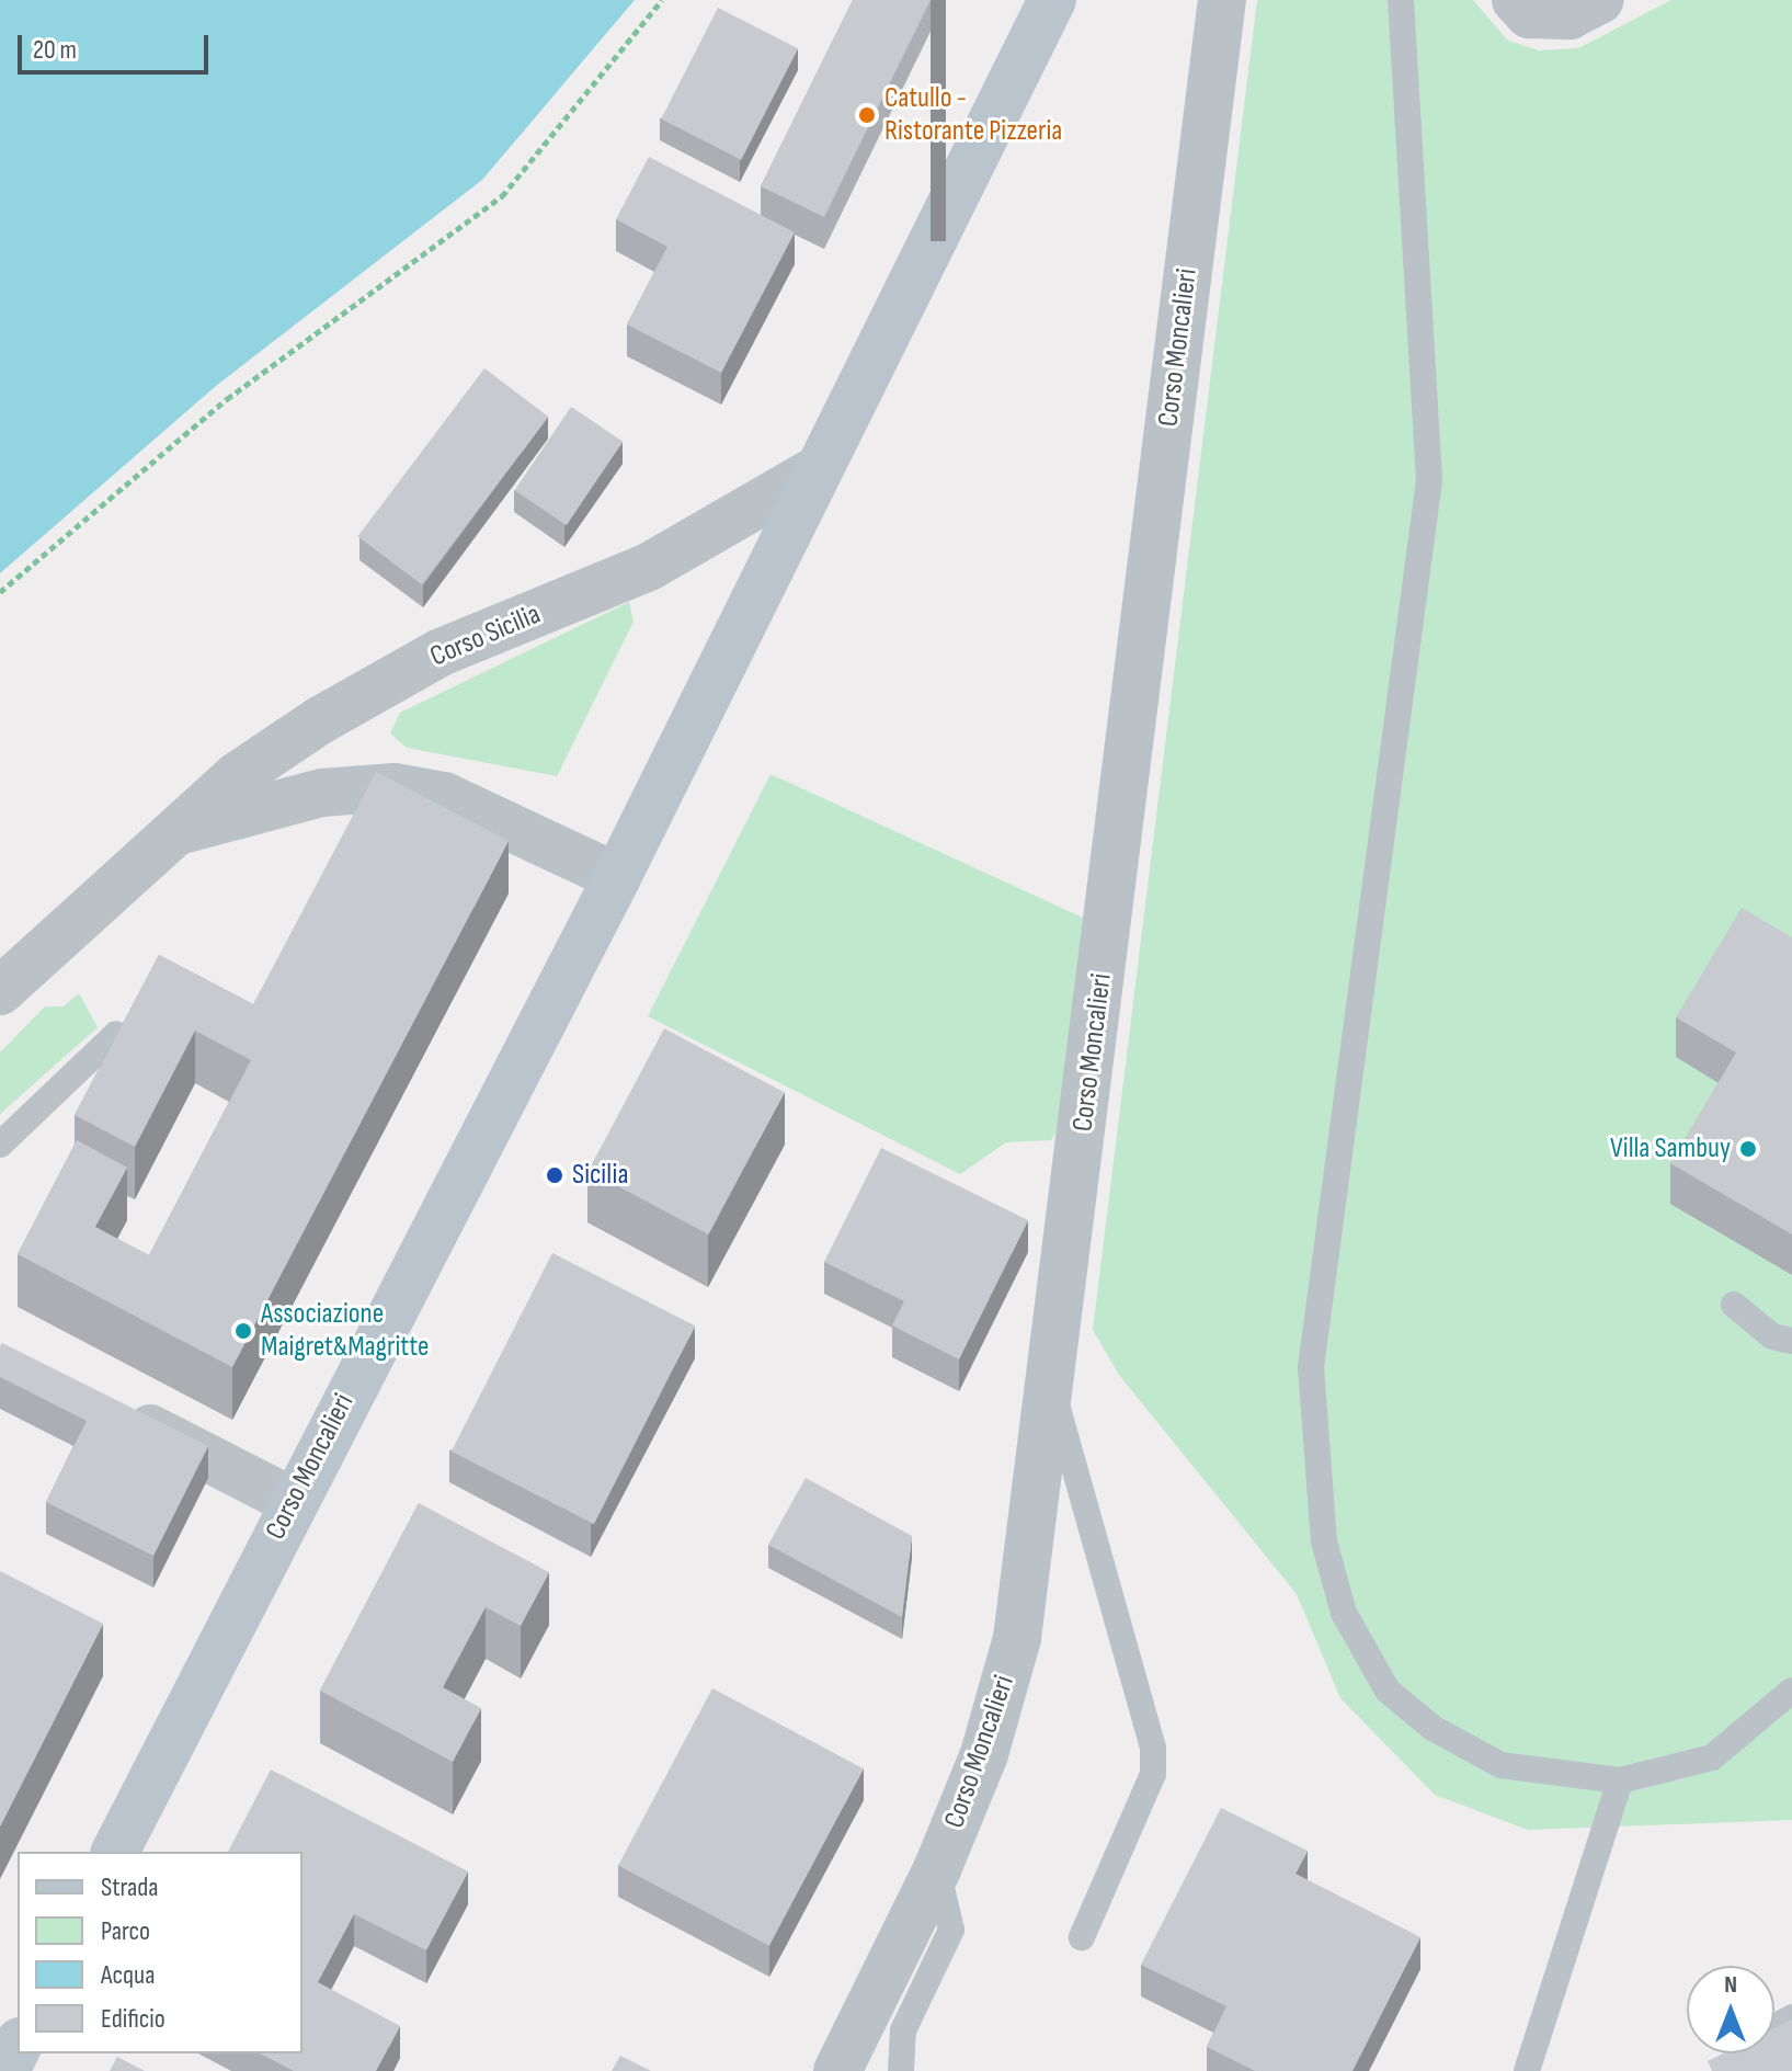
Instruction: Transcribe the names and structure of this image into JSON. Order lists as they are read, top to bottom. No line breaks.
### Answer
{"streets":{"main road":["Corso Moncalieri"],"street":["Corso Sicilia"]},"crossings":[["Corso Moncalieri","Corso Sicilia"]],"places":["Catullo - Ristorante Pizzeria","Villa Sambuy","Sicilia","Associazione Maigret&Magritte"],"legend":["Strada","Parco","Acqua","Edificio"],"scale_bar":"20 m","north":"top"}
